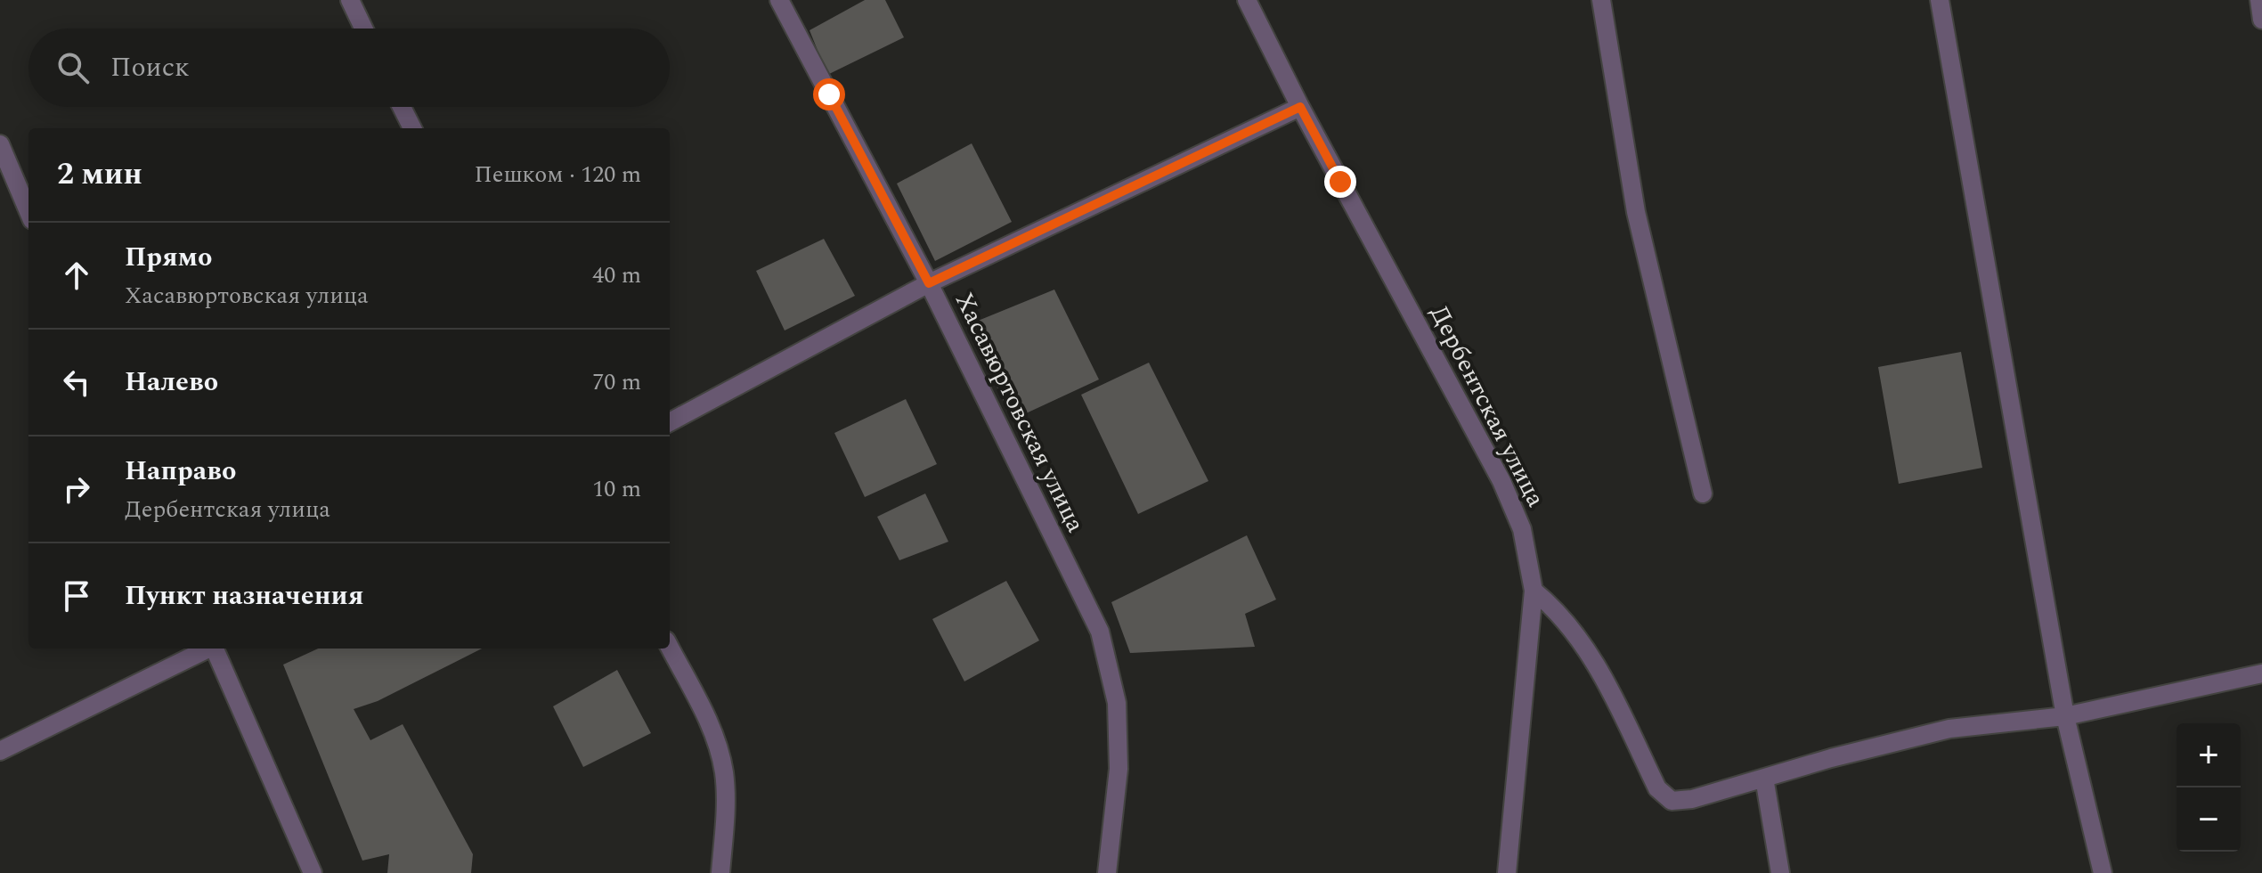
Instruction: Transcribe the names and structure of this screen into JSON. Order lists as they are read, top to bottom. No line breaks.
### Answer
{"streets":{"street":["Дербентская улица","Хасавюртовская улица"]},"page":{"search":"Поиск","heading":["2 мин","Пешком · 120 m"],"list":[["Прямо","Хасавюртовская улица","40 m"],["Налево","70 m"],["Направо","Дербентская улица","10 m"],"Пункт назначения"],"map_buttons":["+","−"]}}
